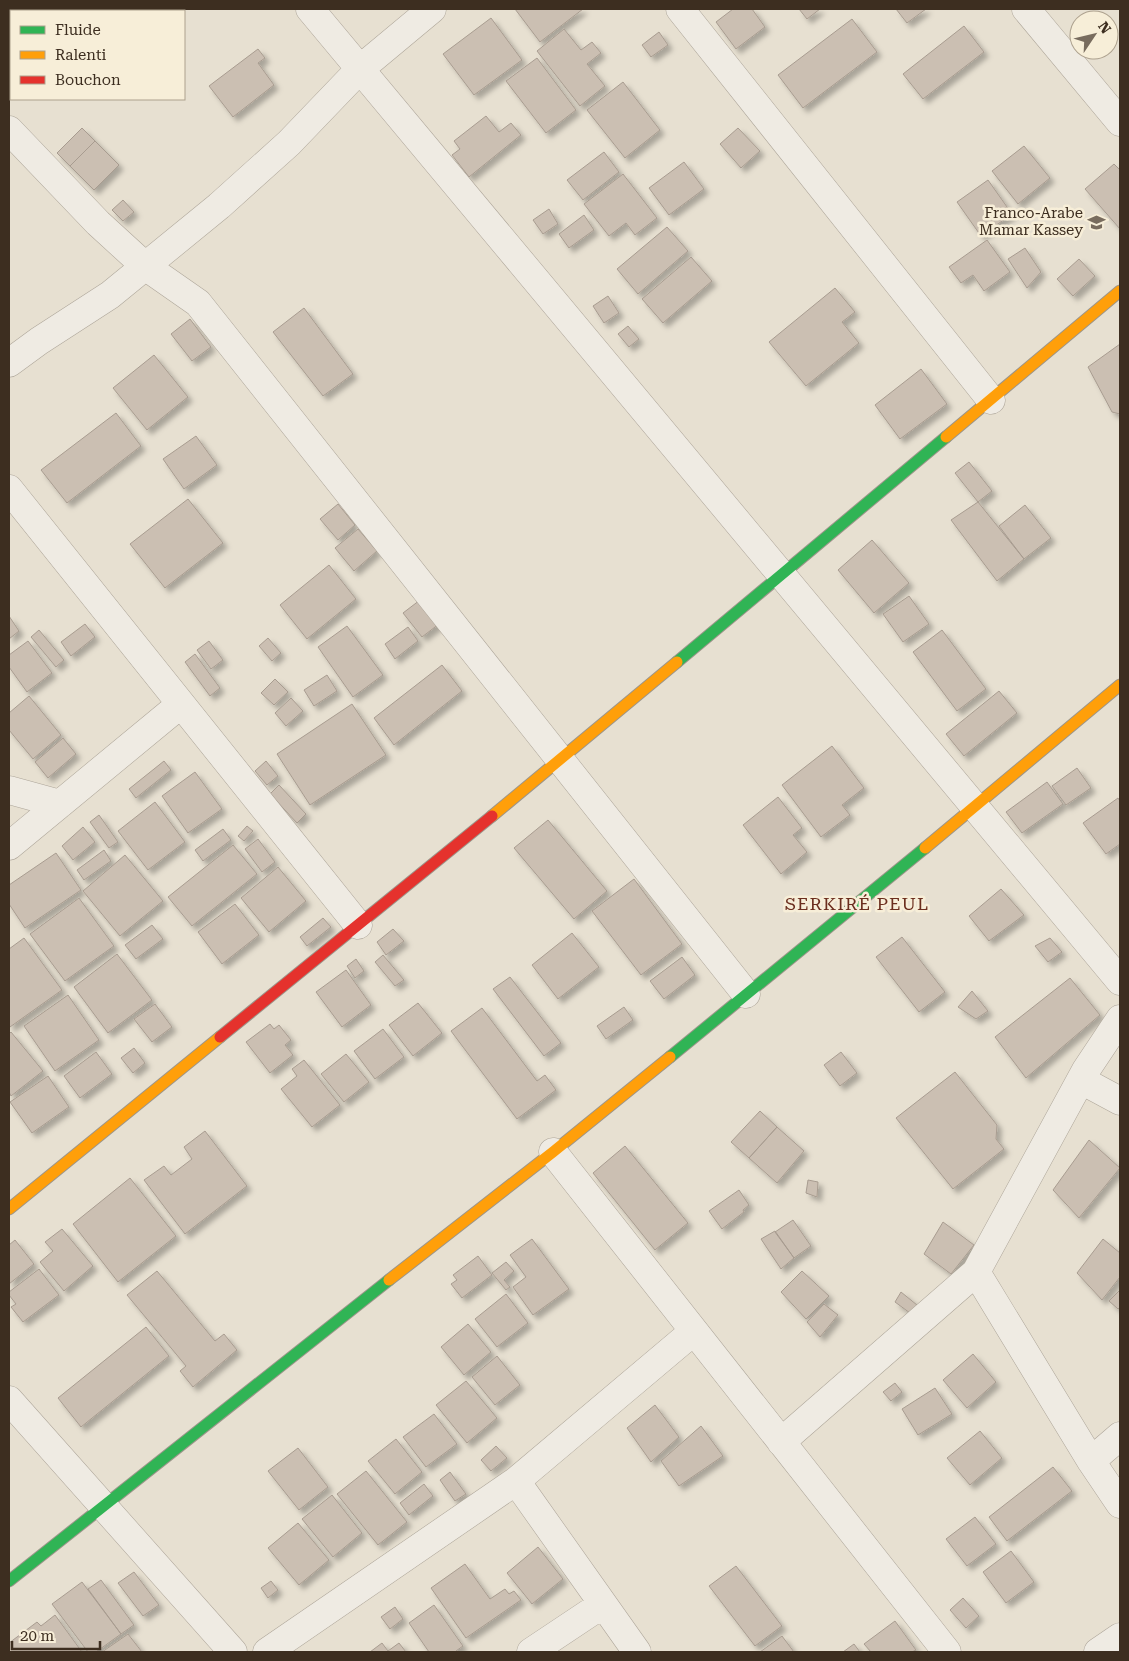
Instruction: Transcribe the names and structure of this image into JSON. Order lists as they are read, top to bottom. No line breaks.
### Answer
{"districts":["SERKIRÉ PEUL"],"places":{"school or university":["Franco-Arabe Mamar Kassey"]},"legend":["Fluide","Ralenti","Bouchon"],"scale_bar":"20 m","north":"top right"}
